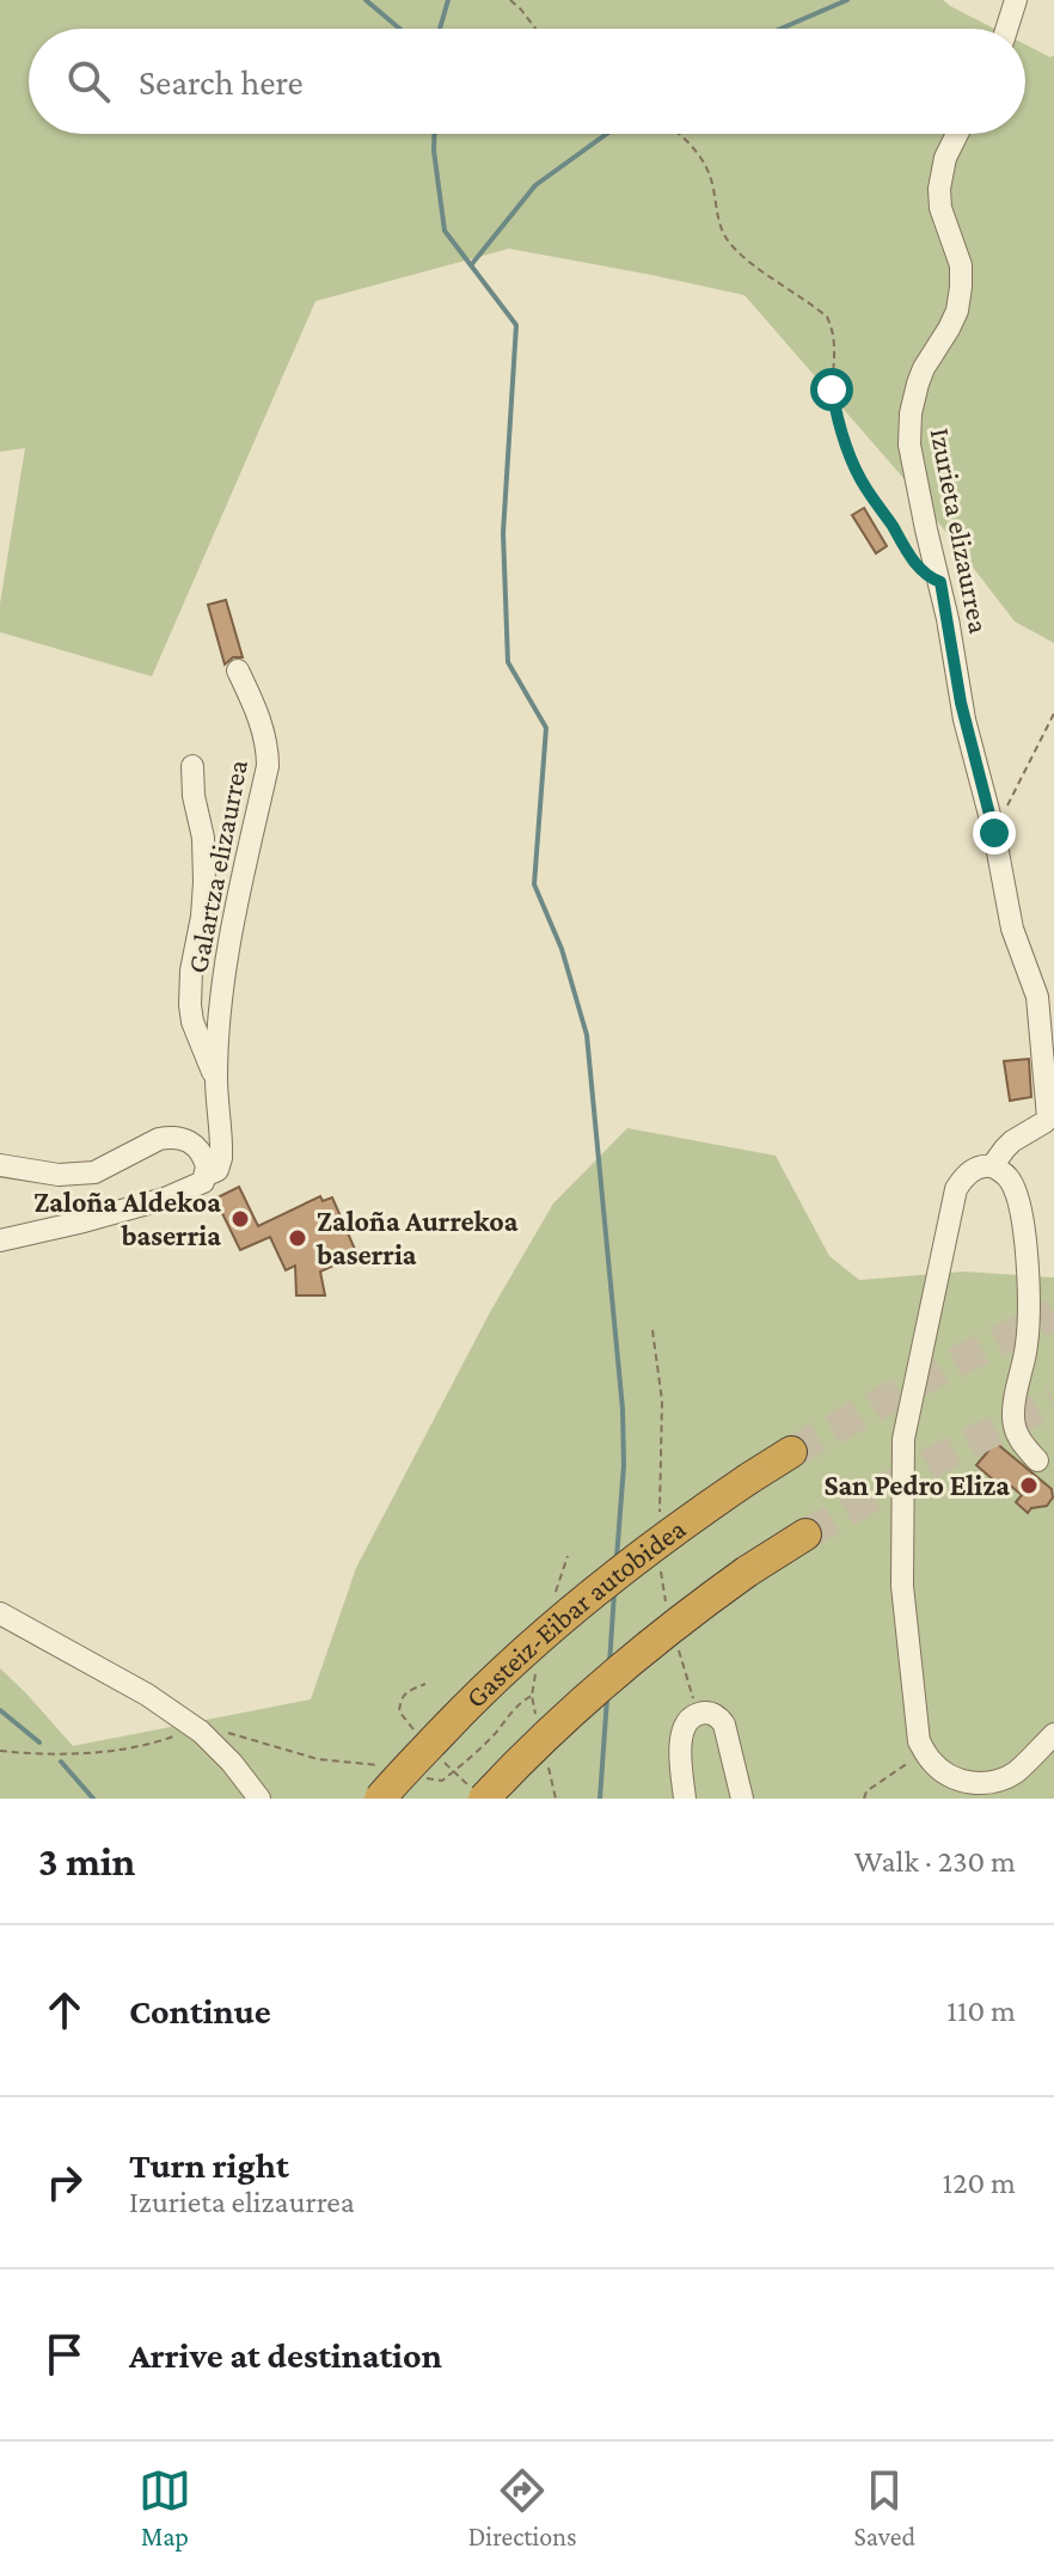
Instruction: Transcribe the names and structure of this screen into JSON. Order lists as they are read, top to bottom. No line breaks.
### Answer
{"streets":{"highway":["Gasteiz-Eibar autobidea"],"street":["Izurieta elizaurrea","Galartza elizaurrea"]},"places":["Zaloña Aldekoa baserria","Zaloña Aurrekoa baserria","San Pedro Eliza"],"page":{"search":"Search here","heading":["3 min","Walk · 230 m"],"list":[["Continue","110 m"],["Turn right","Izurieta elizaurrea","120 m"],"Arrive at destination"],"nav":["Map","Directions","Saved"]}}
